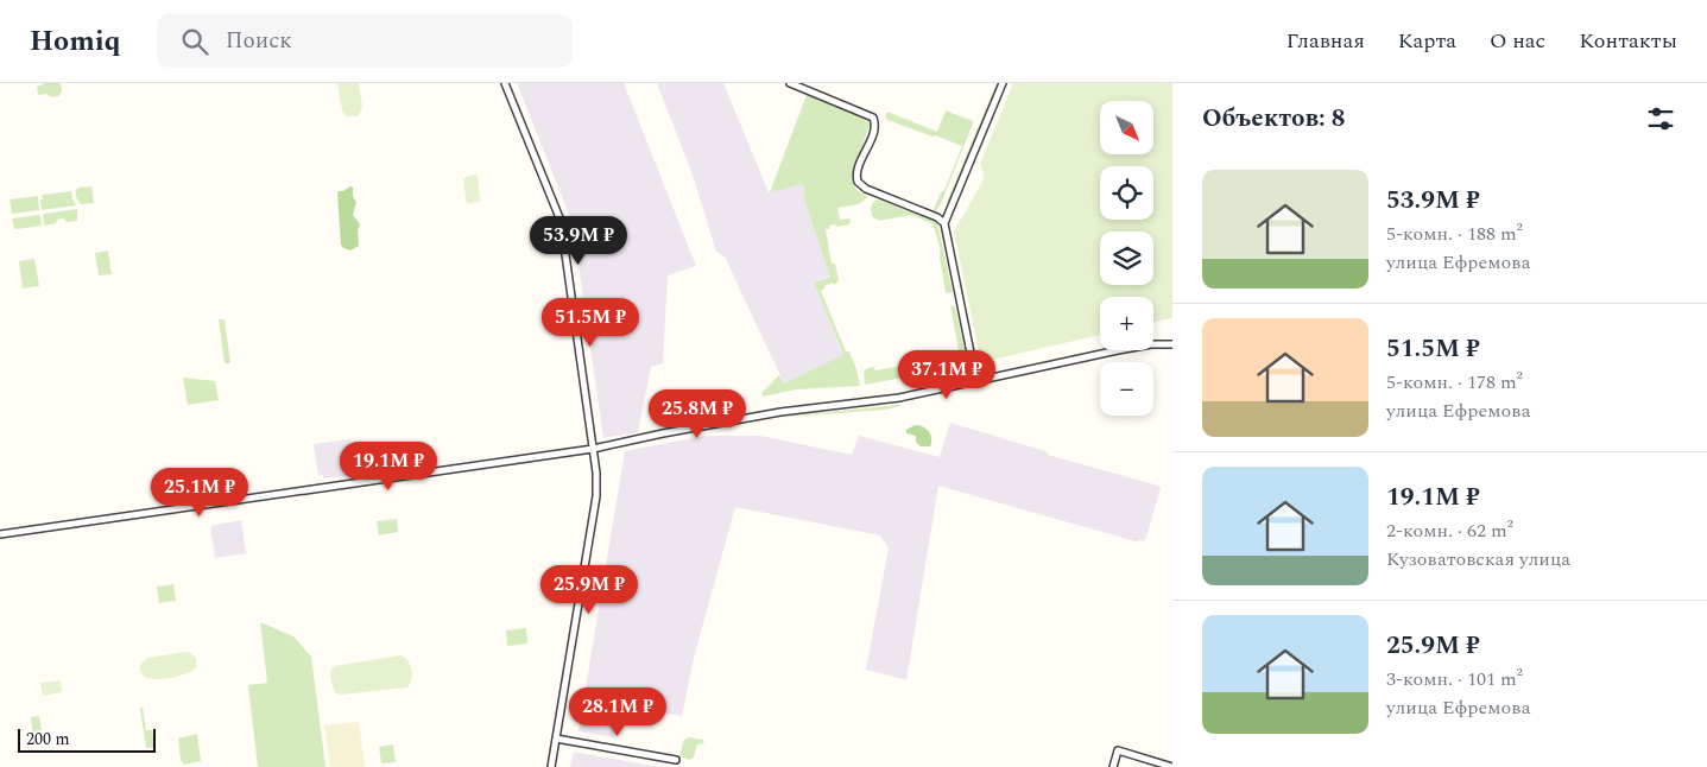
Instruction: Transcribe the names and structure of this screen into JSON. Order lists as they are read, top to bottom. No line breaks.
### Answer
{"scale_bar":"200 m","north":"bottom right","page":{"header":"Homiq","search":"Поиск","nav":["Главная","Карта","О нас","Контакты"],"heading":"Объектов: 8","map_buttons":["+","−"],"list":[{"name":"53.9M ₽","note":"5-комн. · 188 m² · улица Ефремова"},{"name":"51.5M ₽","note":"5-комн. · 178 m² · улица Ефремова"},{"name":"19.1M ₽","note":"2-комн. · 62 m² · Кузоватовская улица"},{"name":"25.9M ₽","note":"3-комн. · 101 m² · улица Ефремова"}],"price":["53.9M ₽","51.5M ₽","37.1M ₽","25.8M ₽","19.1M ₽","25.1M ₽","25.9M ₽","28.1M ₽"],"scale":"200 m"}}
